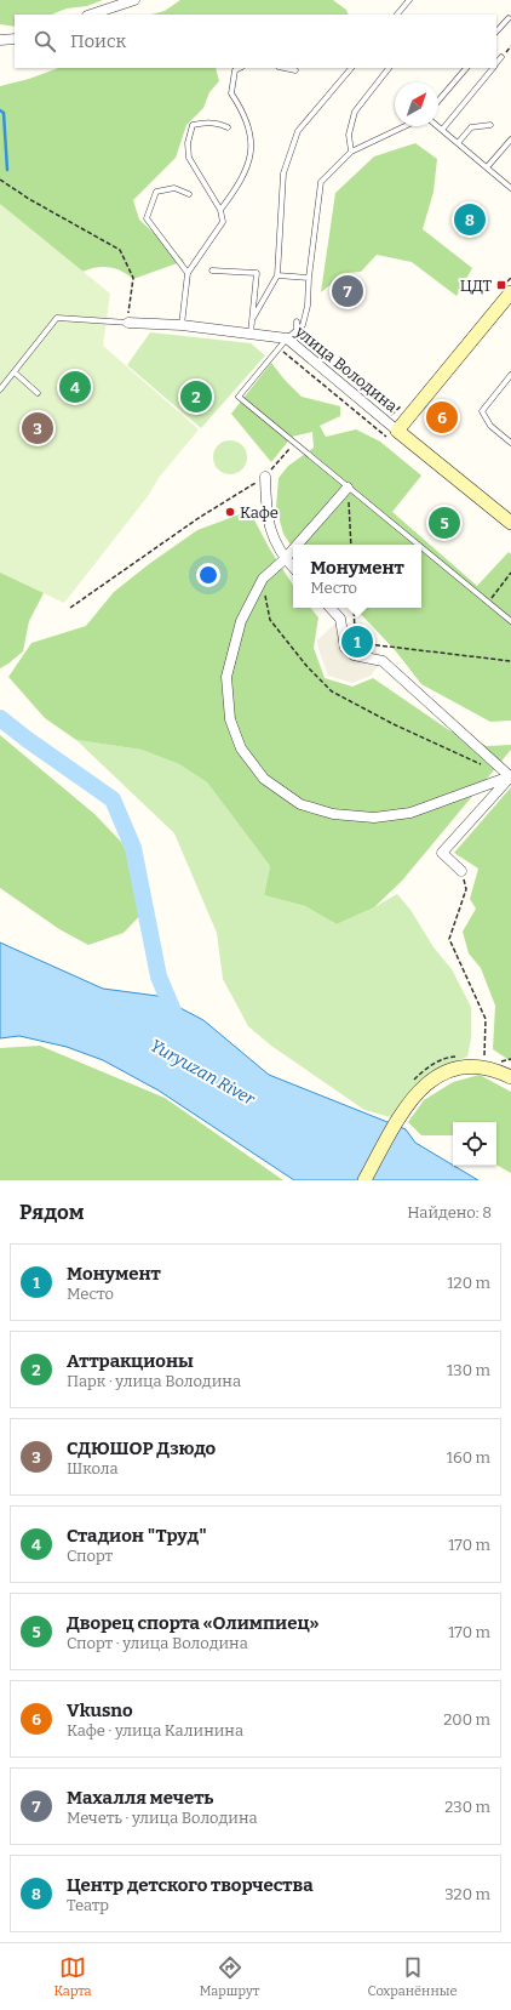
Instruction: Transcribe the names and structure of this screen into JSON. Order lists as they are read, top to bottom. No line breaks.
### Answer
{"streets":{"street":["улица Володина"]},"water":["Yuryuzan River"],"places":{"transit":["ЦДТ"],"other":["Кафе"]},"north":"top right","page":{"search":"Поиск","pins":["8","7","4","2","6","3","5","1"],"popup":["Монумент","Место"],"heading":["Рядом","Найдено: 8"],"list":[{"mark":"1","name":"Монумент","note":"Место","value":"120 m"},{"mark":"2","name":"Аттракционы","note":"Парк · улица Володина","value":"130 m"},{"mark":"3","name":"СДЮШОР Дзюдо","note":"Школа","value":"160 m"},{"mark":"4","name":"Стадион \"Труд\"","note":"Спорт","value":"170 m"},{"mark":"5","name":"Дворец спорта «Олимпиец»","note":"Спорт · улица Володина","value":"170 m"},{"mark":"6","name":"Vkusno","note":"Кафе · улица Калинина","value":"200 m"},{"mark":"7","name":"Махалля мечеть","note":"Мечеть · улица Володина","value":"230 m"},{"mark":"8","name":"Центр детского творчества","note":"Театр","value":"320 m"}],"nav":["Карта","Маршрут","Сохранённые"]}}
